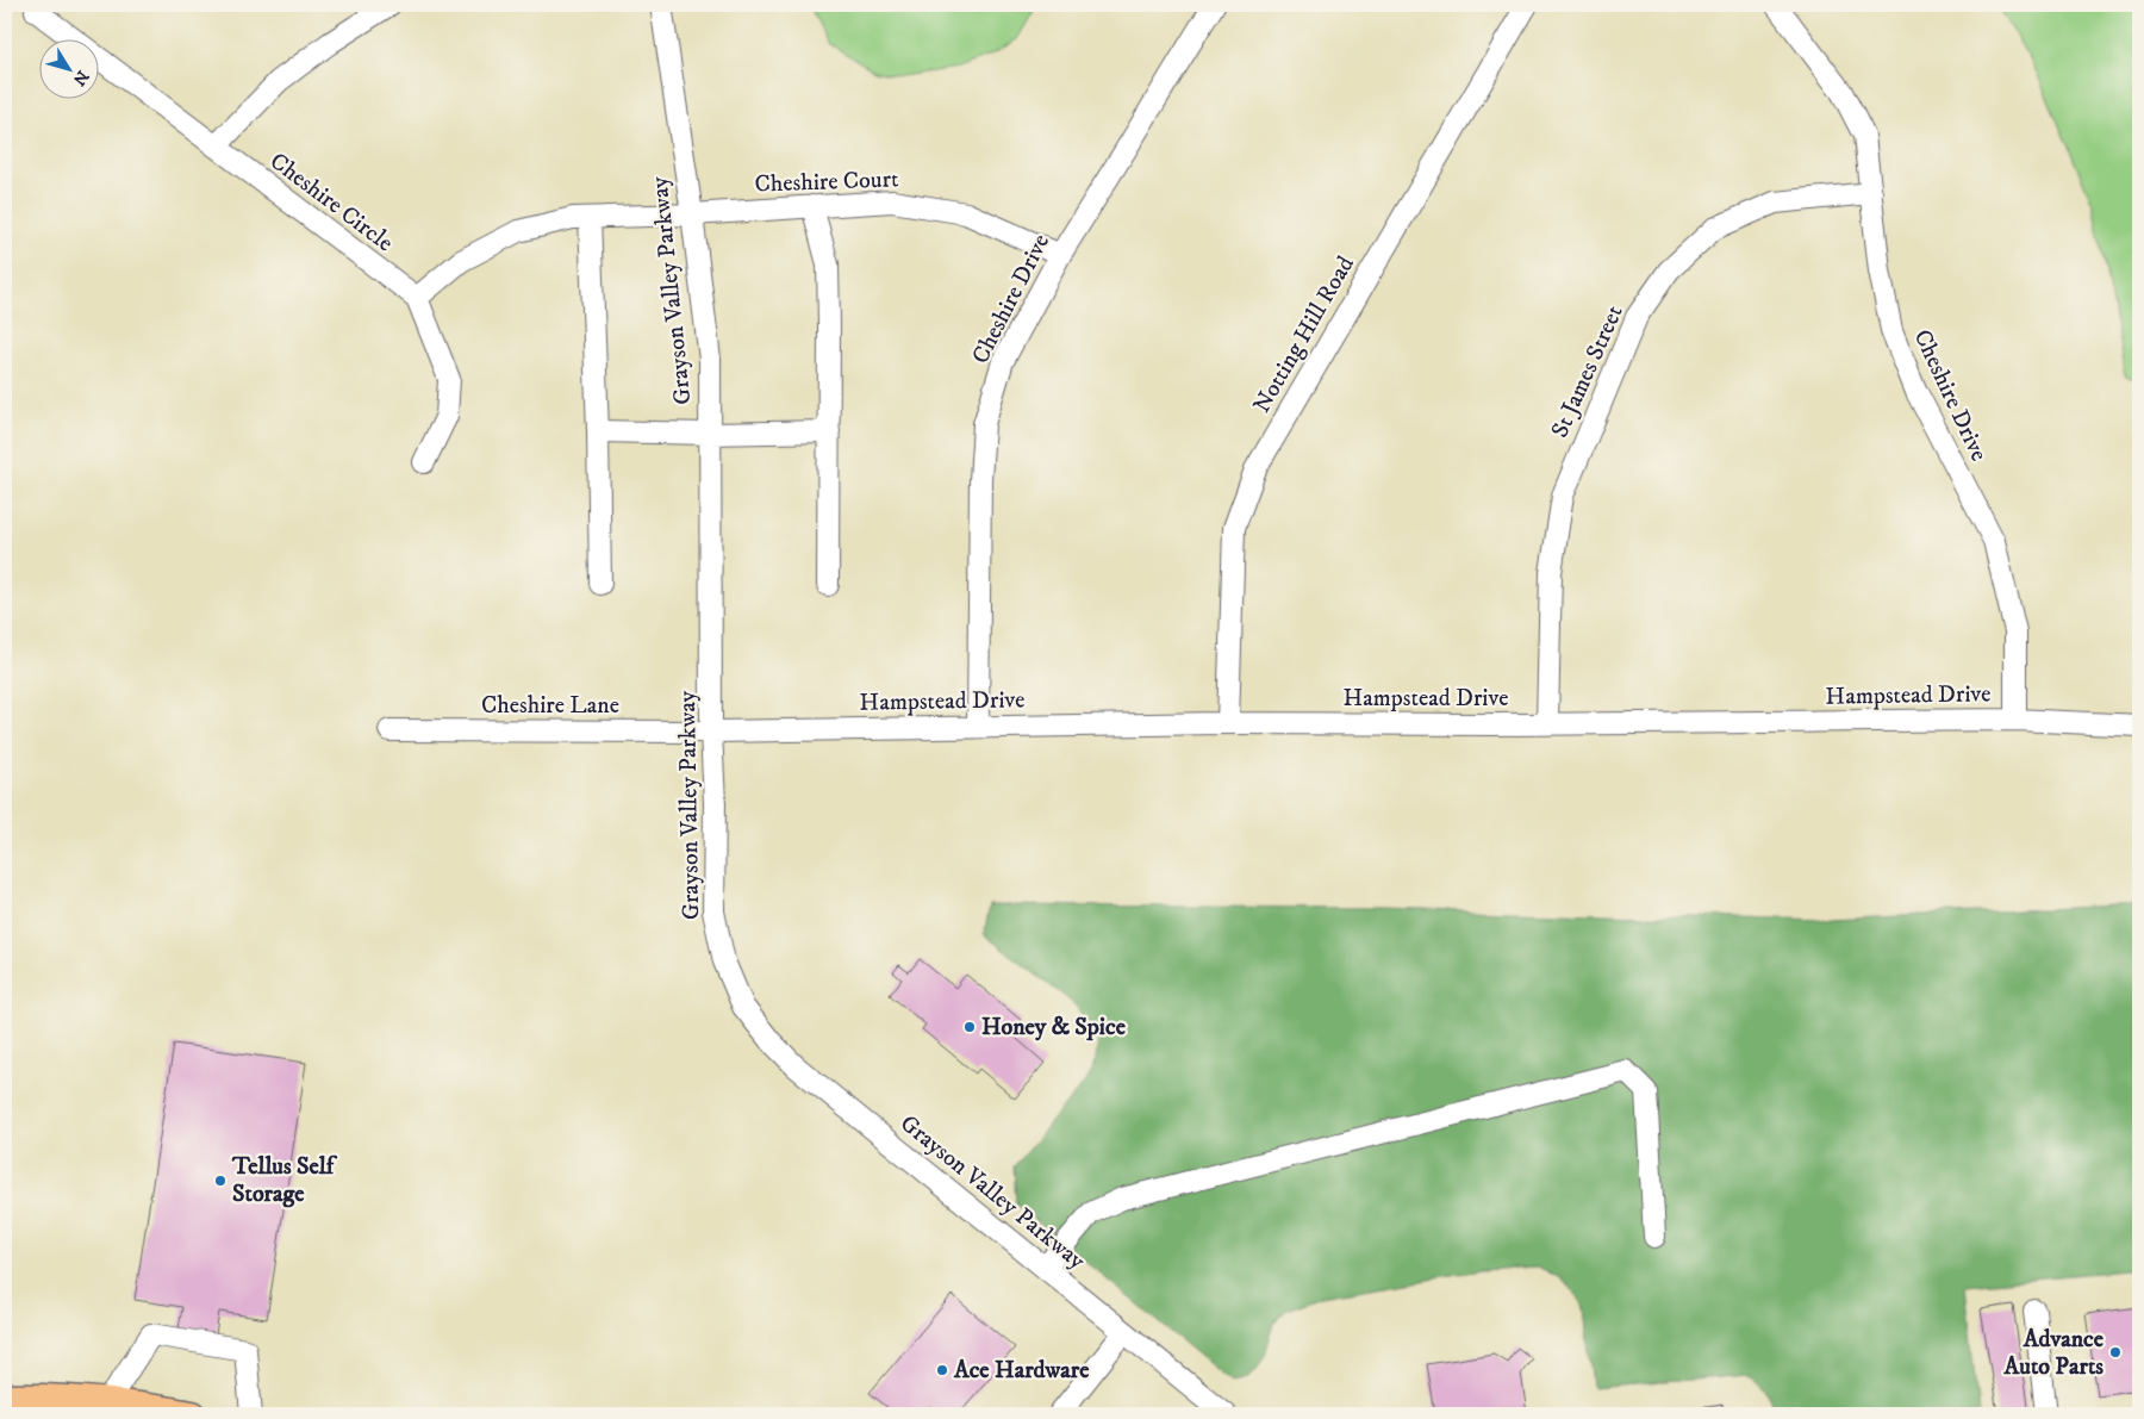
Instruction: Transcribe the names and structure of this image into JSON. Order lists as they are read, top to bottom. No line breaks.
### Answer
{"streets":{"street":["Cheshire Court","Cheshire Circle","Grayson Valley Parkway","Cheshire Drive","Notting Hill Road","St James Street","Hampstead Drive","Cheshire Lane"]},"crossings":[["Cheshire Court","Grayson Valley Parkway"],["Cheshire Court","Cheshire Drive"],["Grayson Valley Parkway","Hampstead Drive"],["Grayson Valley Parkway","Cheshire Lane"],["Cheshire Drive","St James Street"],["Cheshire Drive","Hampstead Drive"],["Notting Hill Road","Hampstead Drive"],["St James Street","Hampstead Drive"],["Hampstead Drive","Cheshire Lane"]],"places":["Honey & Spice","Tellus Self Storage","Advance Auto Parts","Ace Hardware"],"north":"bottom right"}
